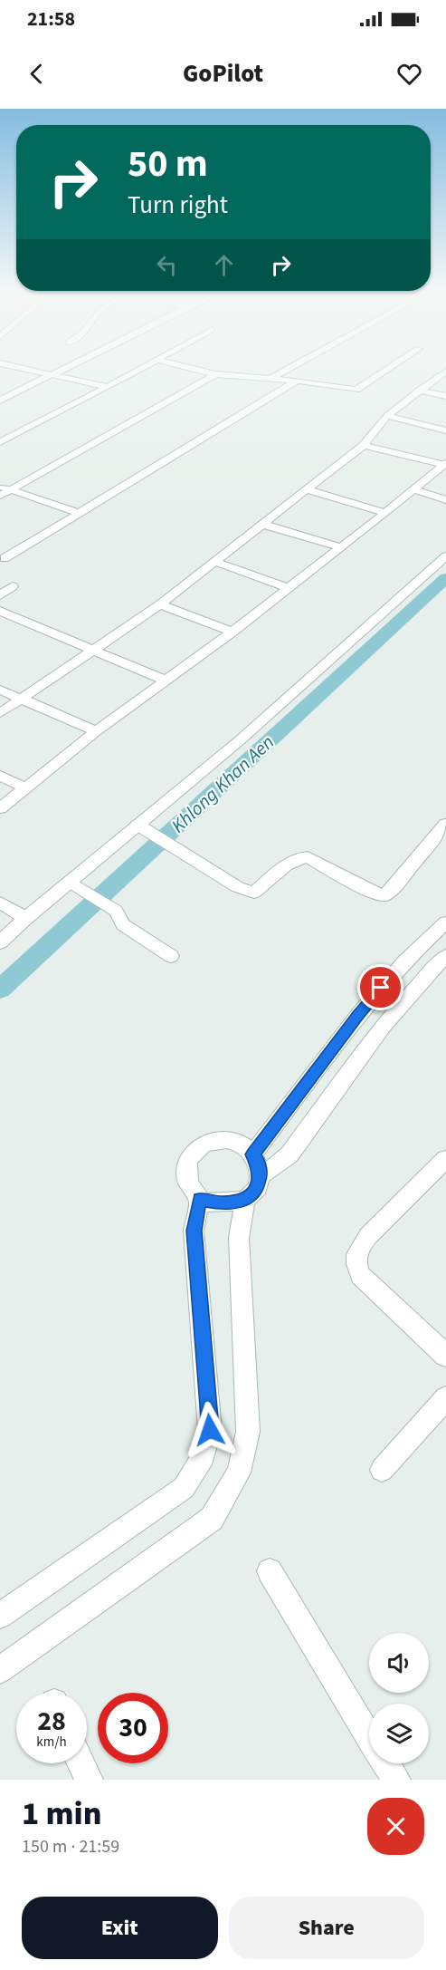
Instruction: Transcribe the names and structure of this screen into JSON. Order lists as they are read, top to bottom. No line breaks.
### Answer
{"water":["Khlong Khan Aen"],"page":{"status":"21:58","header":"GoPilot","turn":["50 m","Turn right"],"speed":"28 km/h","limit":"30","heading":["1 min","150 m · 21:59"],"buttons":["Exit","Share"]}}
